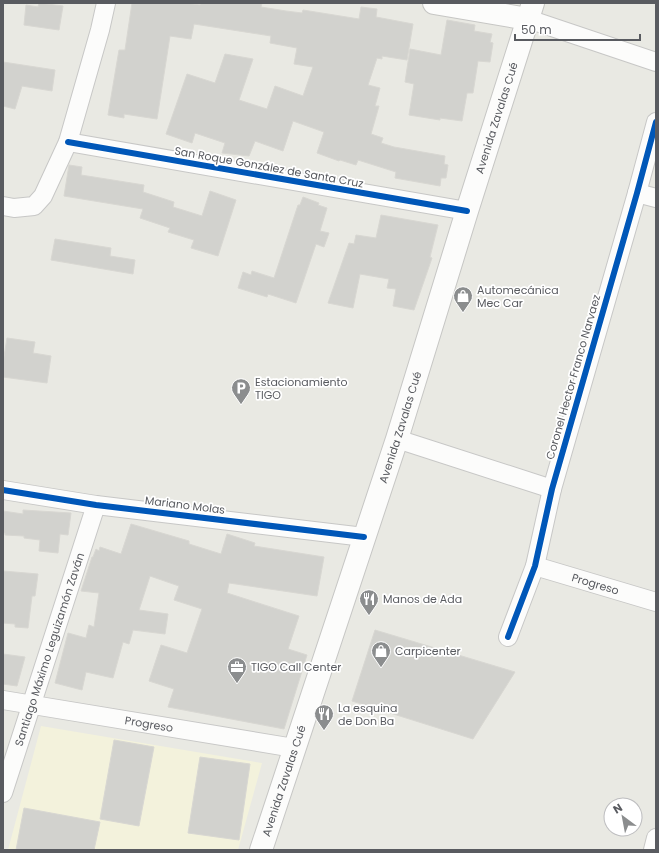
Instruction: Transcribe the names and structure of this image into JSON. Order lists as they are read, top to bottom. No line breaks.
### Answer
{"streets":{"main road":["Avenida Zavalas Cué"],"street":["San Roque González de Santa Cruz","Coronel Hector Franco Narvaez","Mariano Molas","Progreso","Santiago Máximo Leguizamón Zaván"]},"crossings":[["Avenida Zavalas Cué","San Roque González de Santa Cruz"],["Avenida Zavalas Cué","Mariano Molas"],["Avenida Zavalas Cué","Progreso"],["Coronel Hector Franco Narvaez","Progreso"],["Mariano Molas","Santiago Máximo Leguizamón Zaván"],["Progreso","Santiago Máximo Leguizamón Zaván"]],"places":{"shop":["Automecánica Mec Car","Carpicenter"],"parking":["Estacionamiento TIGO"],"restaurant":["Manos de Ada","La esquina de Don Ba"],"office":["TIGO Call Center"]},"scale_bar":"50 m","north":"top left"}
